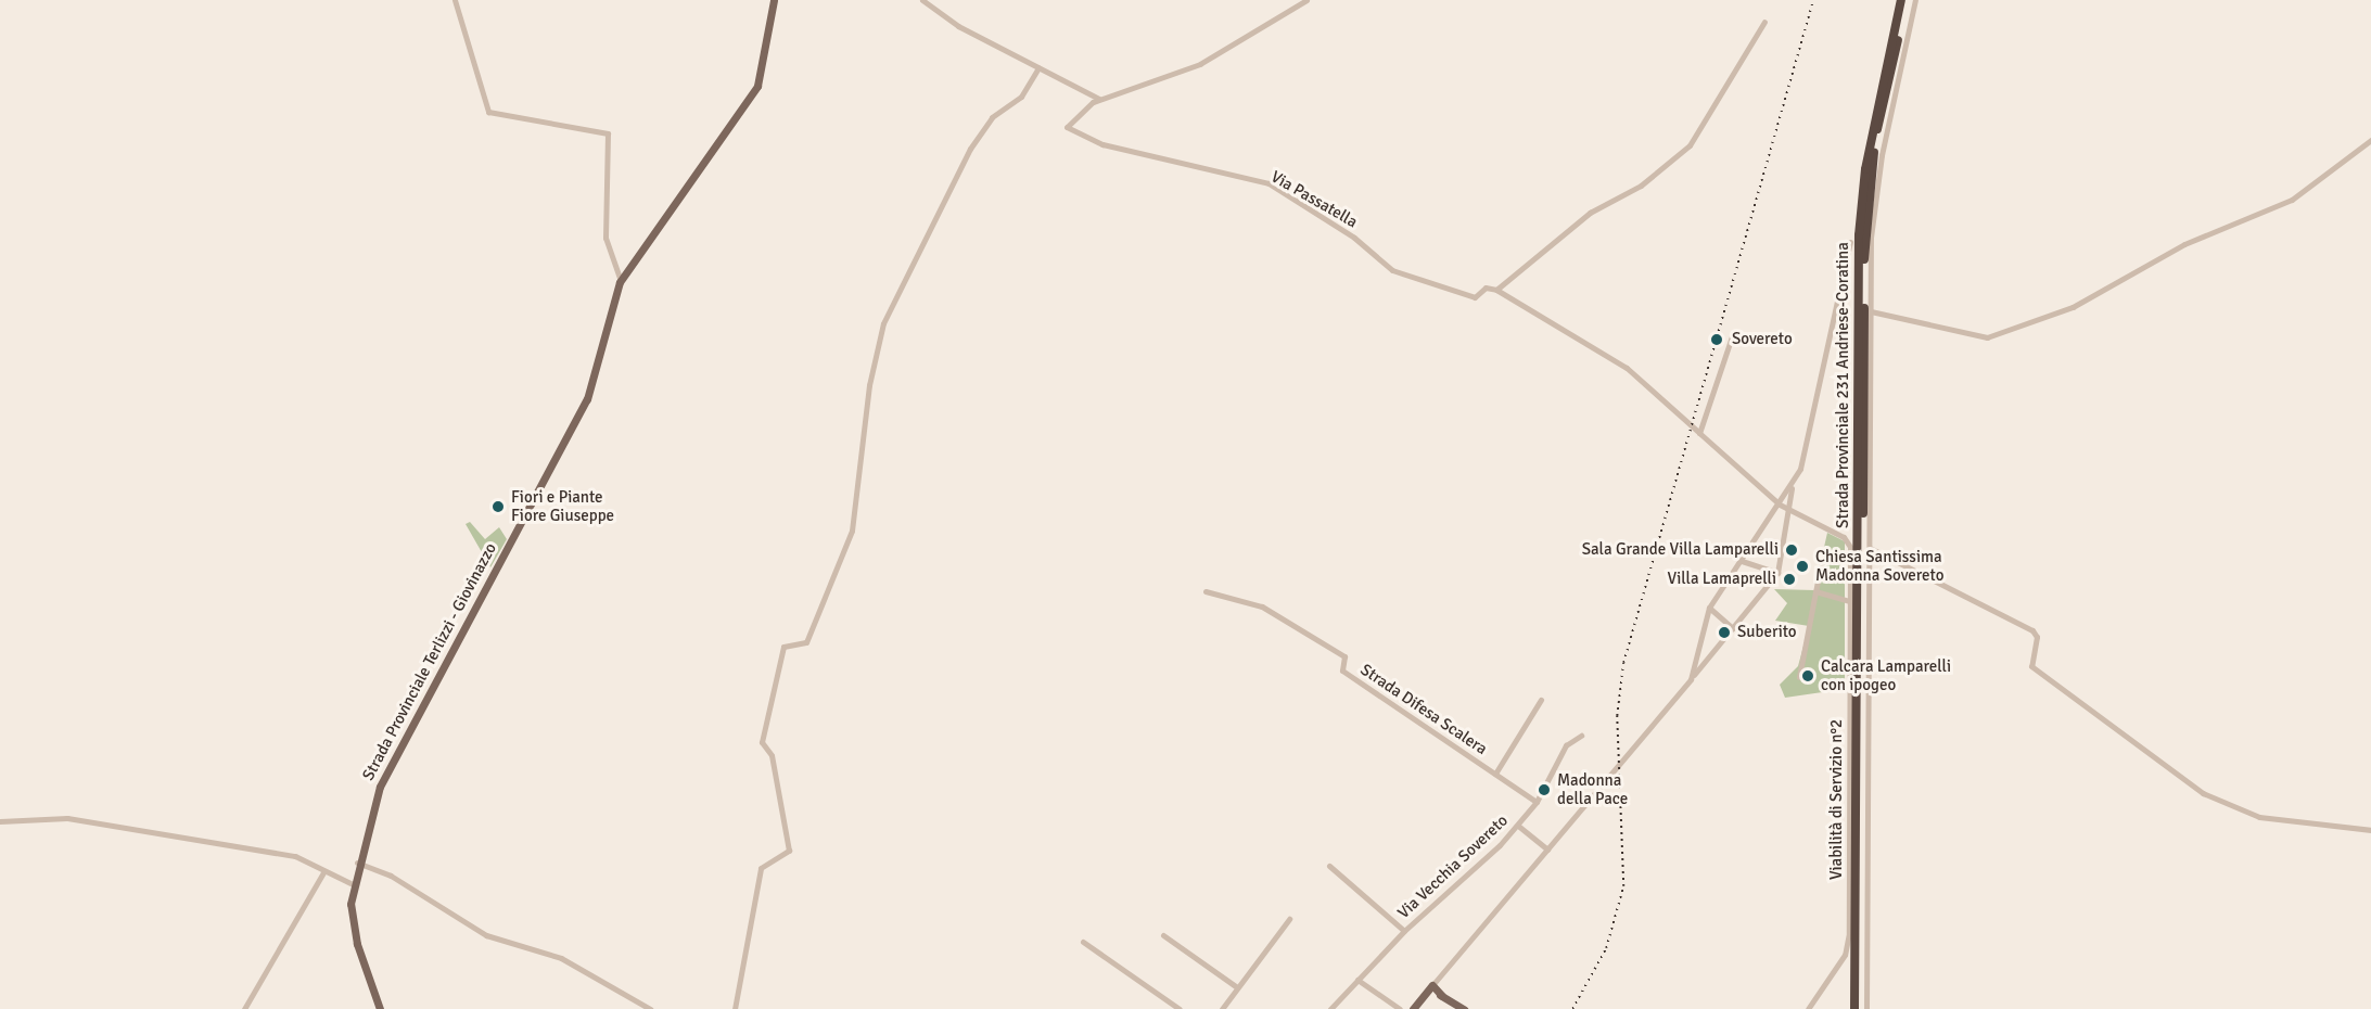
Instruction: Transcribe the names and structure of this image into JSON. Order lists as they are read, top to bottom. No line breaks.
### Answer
{"streets":{"highway":["Strada Provinciale 231 Andriese-Coratina"],"main road":["Strada Provinciale Terlizzi - Giovinazzo"],"street":["Via Passatella","Strada Difesa Scalera","Viabilità di Servizio n°2","Via Vecchia Sovereto"]},"crossings":[["Strada Difesa Scalera","Via Vecchia Sovereto"]],"places":["Sovereto","Fiori e Piante Fiore Giuseppe","Sala Grande Villa Lamparelli","Chiesa Santissima Madonna Sovereto","Villa Lamaprelli","Suberito","Calcara Lamparelli con ipogeo","Madonna della Pace"]}
